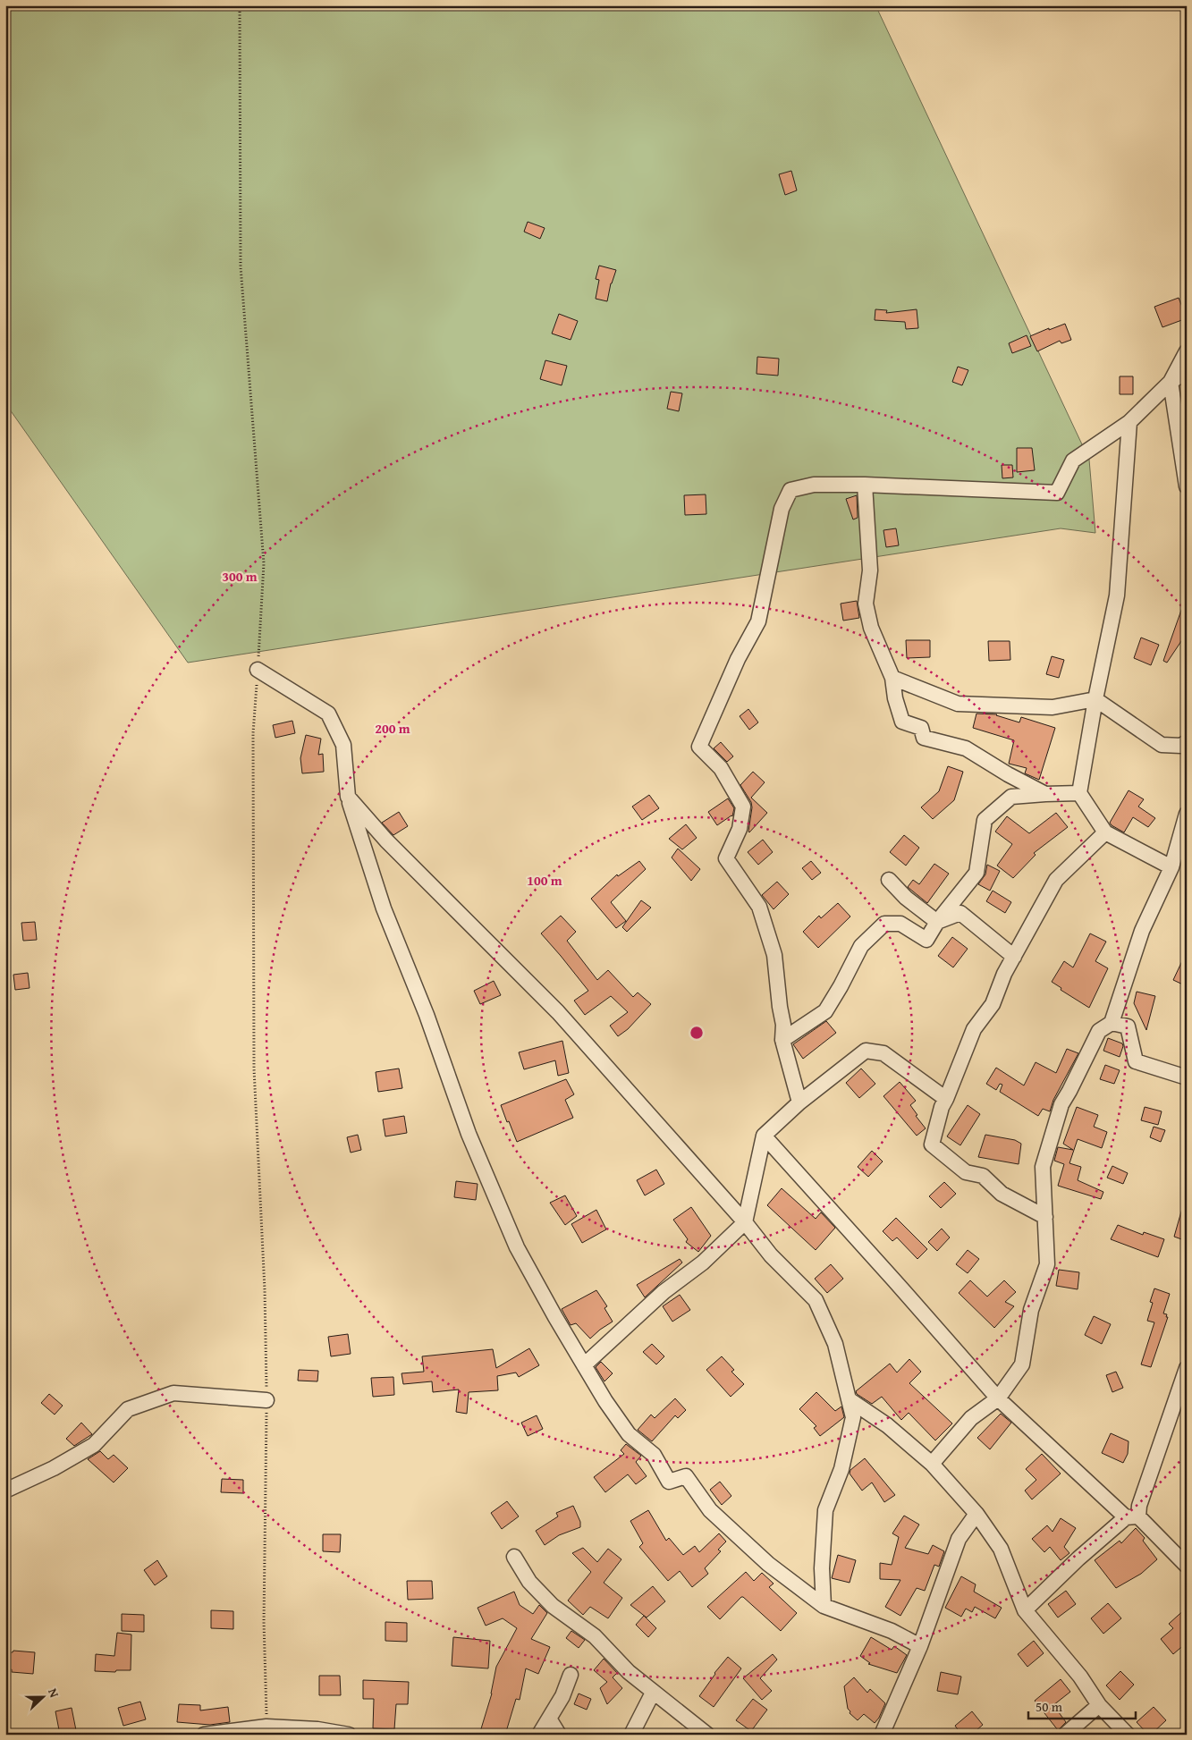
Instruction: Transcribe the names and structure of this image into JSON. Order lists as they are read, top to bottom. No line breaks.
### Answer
{"scale_bar":"50 m","north":"right","rings":["300 m","200 m","100 m"]}
